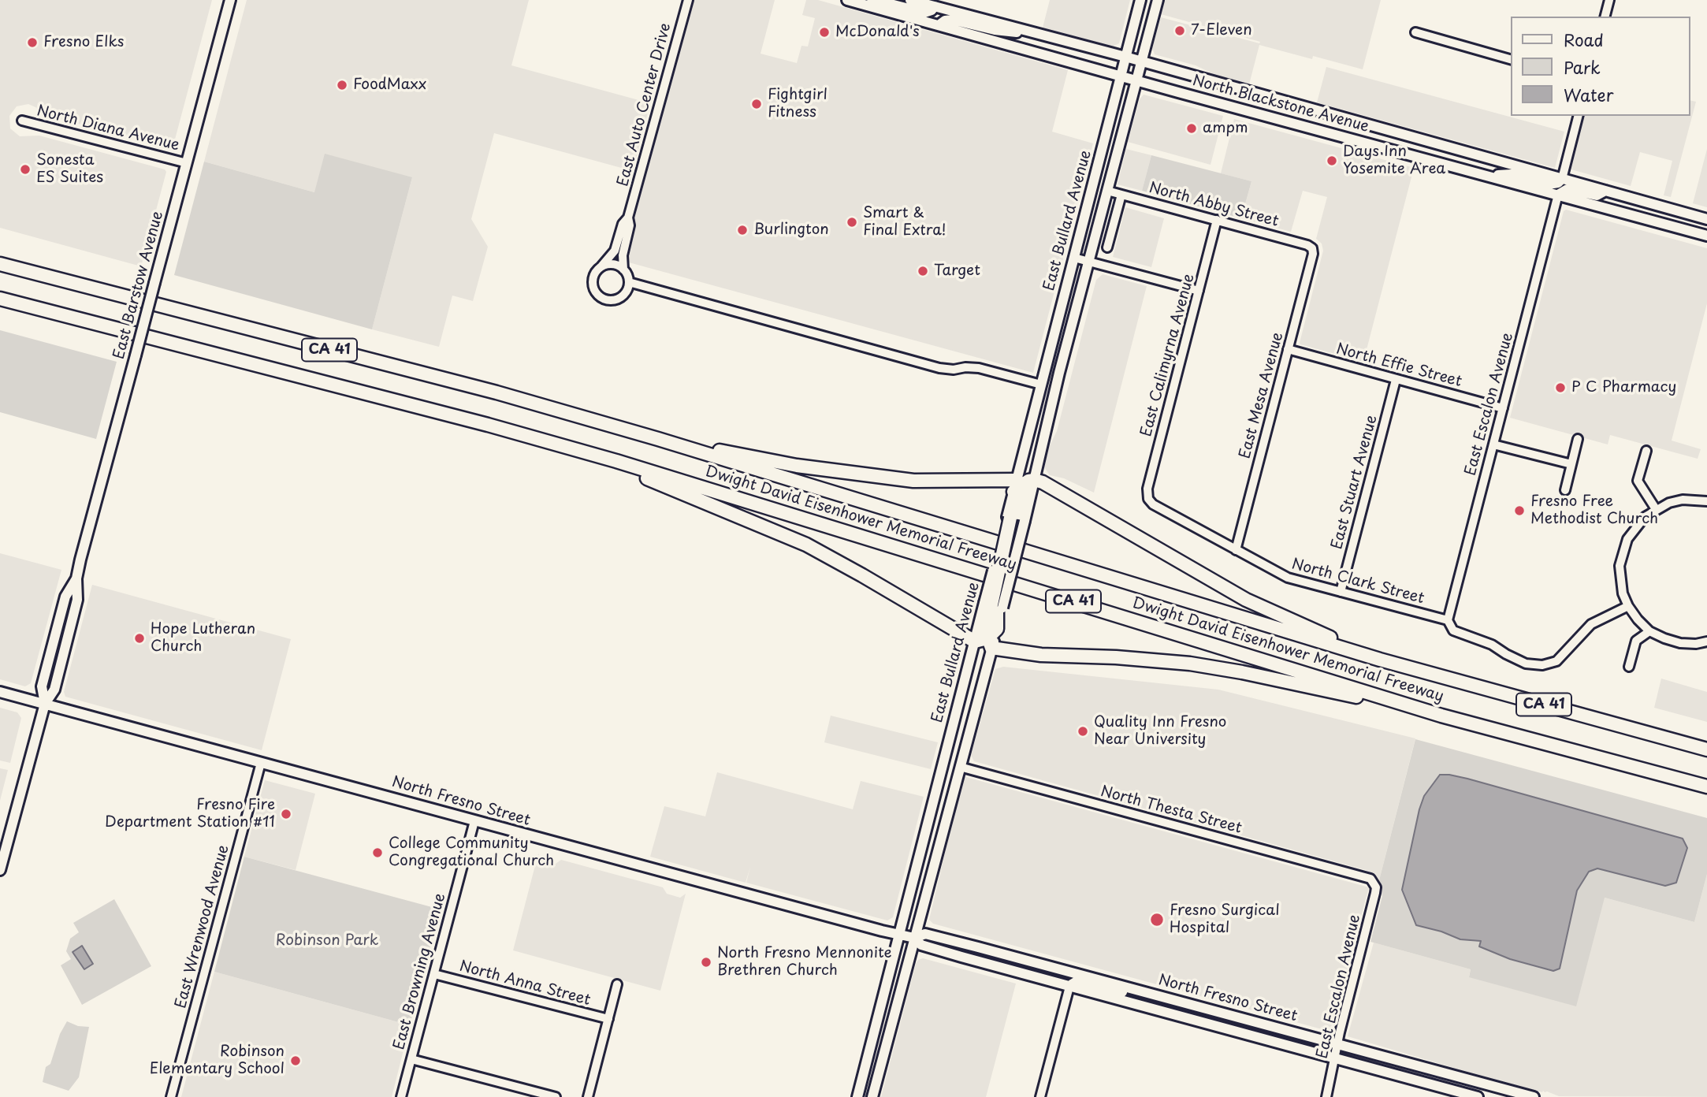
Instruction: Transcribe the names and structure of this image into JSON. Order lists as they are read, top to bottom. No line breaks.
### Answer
{"streets":{"highway":["CA 41","Dwight David Eisenhower Memorial Freeway"],"main road":["North Blackstone Avenue","East Bullard Avenue","East Barstow Avenue","North Fresno Street"],"street":["East Auto Center Drive","North Diana Avenue","North Abby Street","East Calimyrna Avenue","North Effie Street","East Mesa Avenue","East Escalon Avenue","East Stuart Avenue","North Clark Street","North Thesta Street","East Wrenwood Avenue","East Browning Avenue","North Anna Street"]},"crossings":[["North Blackstone Avenue","East Bullard Avenue"],["North Blackstone Avenue","East Escalon Avenue"],["North Diana Avenue","East Barstow Avenue"],["North Abby Street","East Bullard Avenue"],["North Abby Street","East Calimyrna Avenue"],["North Abby Street","East Mesa Avenue"],["East Bullard Avenue","North Fresno Street"],["East Barstow Avenue","North Fresno Street"],["East Calimyrna Avenue","North Clark Street"],["North Effie Street","East Mesa Avenue"],["North Effie Street","East Escalon Avenue"],["North Effie Street","East Stuart Avenue"],["East Mesa Avenue","North Clark Street"],["East Escalon Avenue","North Clark Street"],["East Escalon Avenue","North Fresno Street"],["East Escalon Avenue","North Thesta Street"],["East Stuart Avenue","North Clark Street"],["North Fresno Street","East Wrenwood Avenue"],["North Fresno Street","East Browning Avenue"],["East Browning Avenue","North Anna Street"]],"parks":["Robinson Park"],"places":["7-Eleven","McDonald's","Fresno Elks","FoodMaxx","Fightgirl Fitness","ampm","Days Inn Yosemite Area","Sonesta ES Suites","Smart & Final Extra!","Burlington","Target","P C Pharmacy","Fresno Free Methodist Church","Hope Lutheran Church","Quality Inn Fresno Near University","Fresno Fire Department Station #11","College Community Congregational Church","Fresno Surgical Hospital","North Fresno Mennonite Brethren Church","Robinson Elementary School"],"legend":["Road","Park","Water"]}
